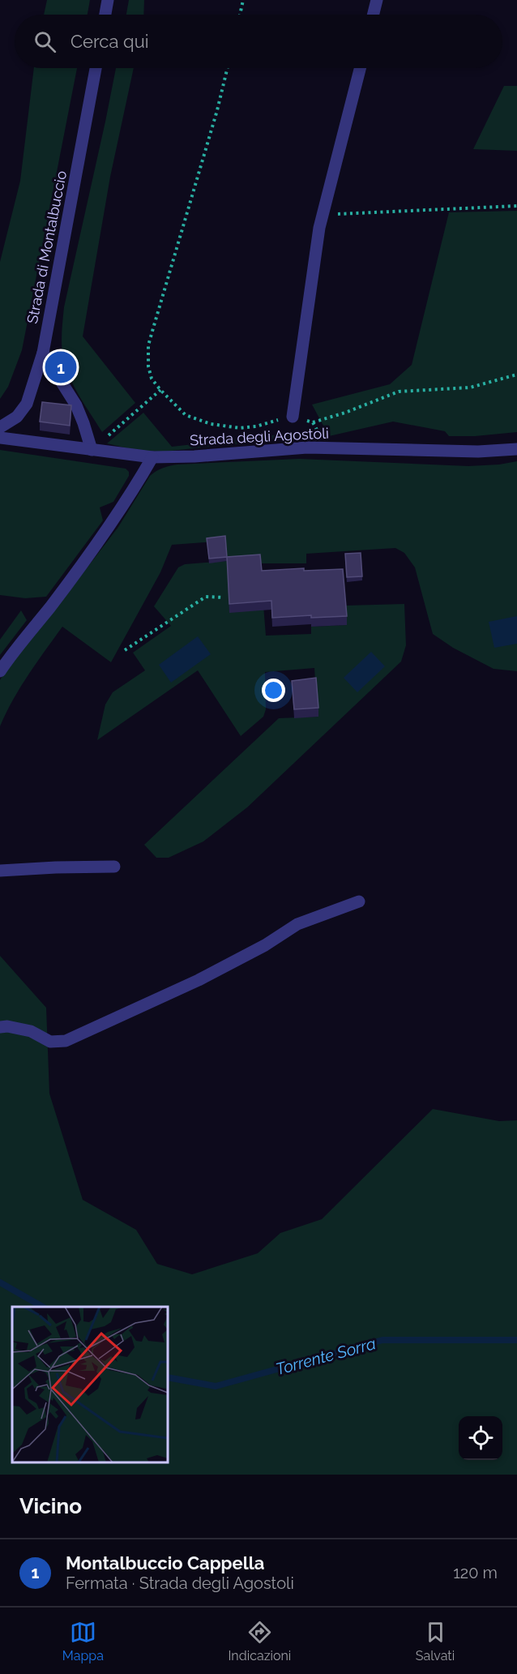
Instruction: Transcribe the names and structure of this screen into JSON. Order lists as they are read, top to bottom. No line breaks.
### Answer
{"streets":{"street":["Strada di Montalbuccio","Strada degli Agostoli"]},"water":["Torrente Sorra"],"page":{"search":"Cerca qui","pins":"1","heading":"Vicino","list":[{"mark":"1","name":"Montalbuccio Cappella","note":"Fermata · Strada degli Agostoli","value":"120 m"}],"nav":["Mappa","Indicazioni","Salvati"]}}
